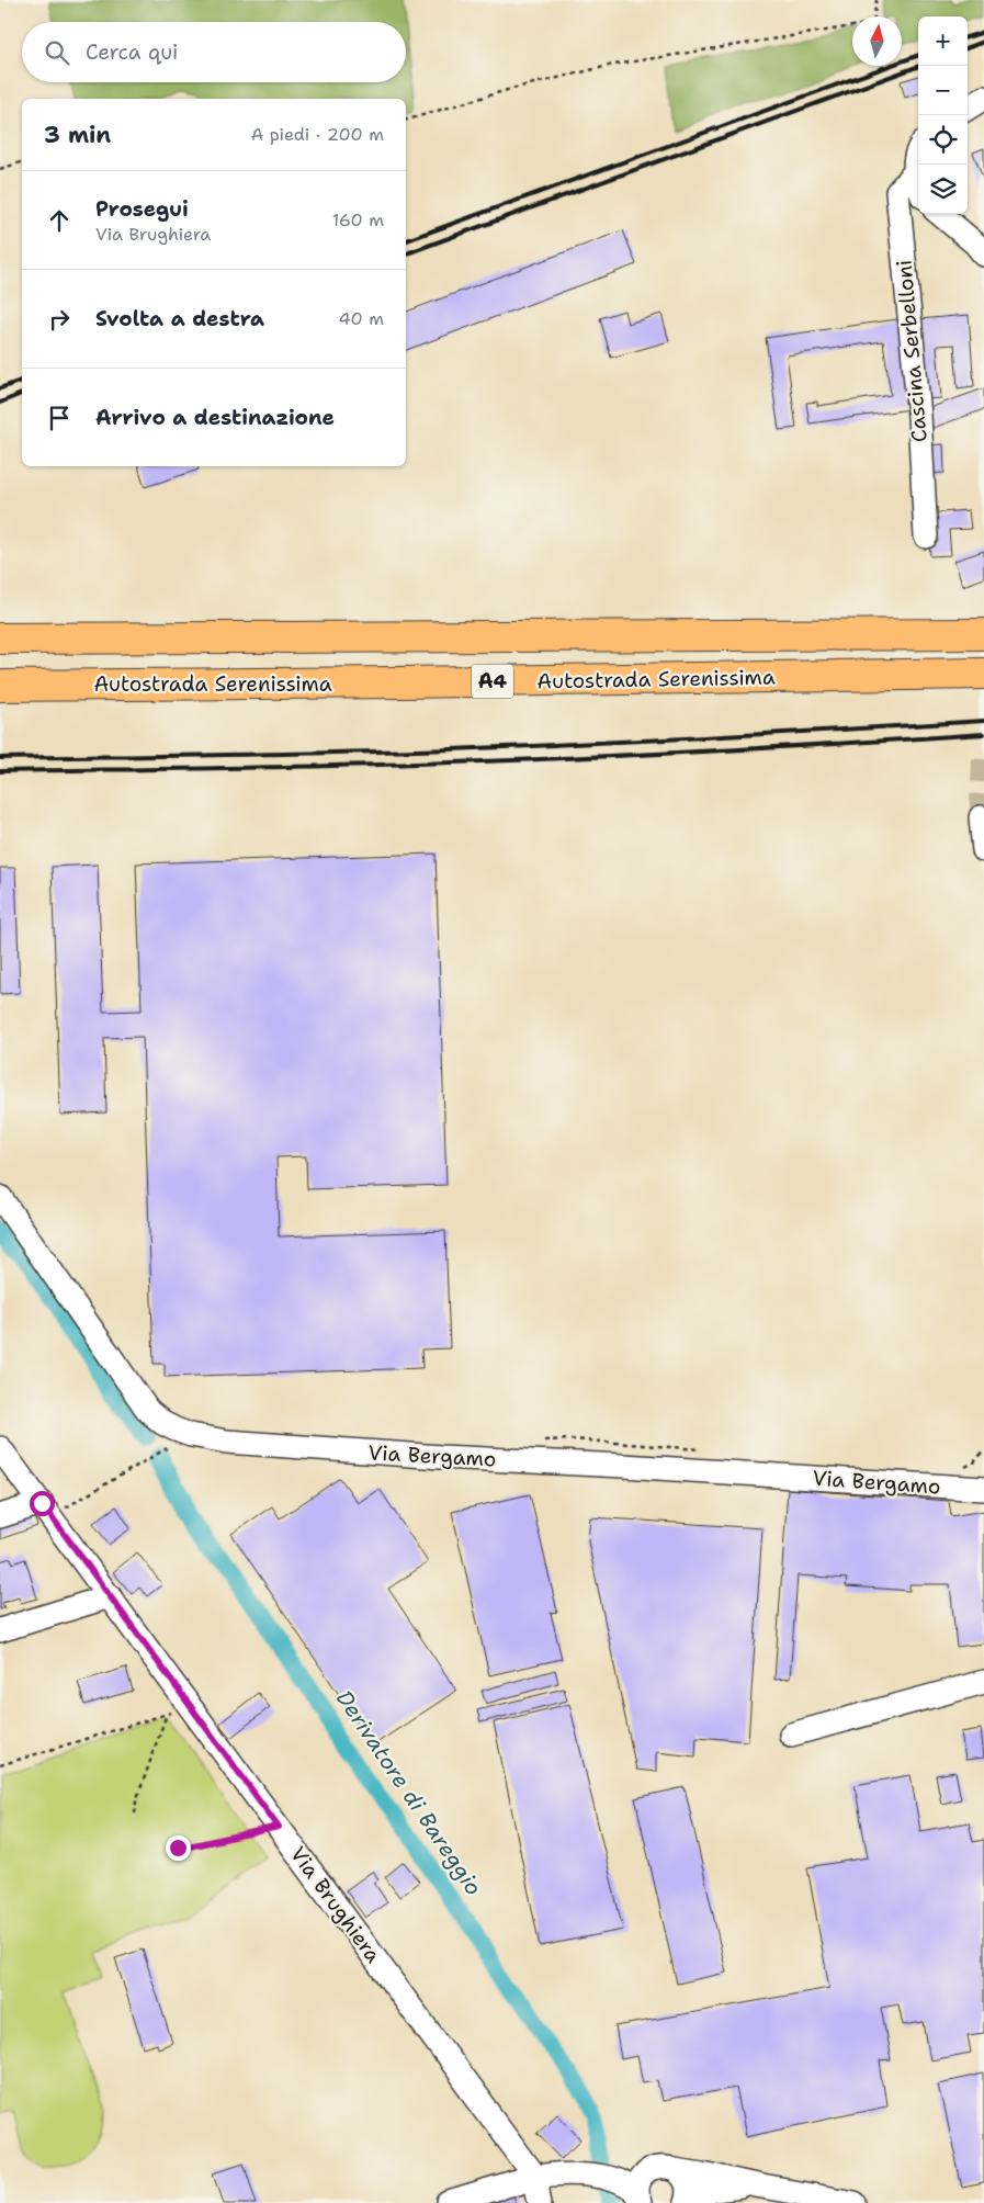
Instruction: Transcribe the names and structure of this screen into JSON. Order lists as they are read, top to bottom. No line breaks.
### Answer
{"streets":{"highway":["Autostrada Serenissima","A4"],"street":["Cascina Serbelloni","Via Bergamo","Via Brughiera"]},"water":["Derivatore di Bareggio"],"north":"top","page":{"map_buttons":["+","−"],"search":"Cerca qui","heading":["3 min","A piedi · 200 m"],"list":[["Prosegui","Via Brughiera","160 m"],["Svolta a destra","40 m"],"Arrivo a destinazione"]}}
